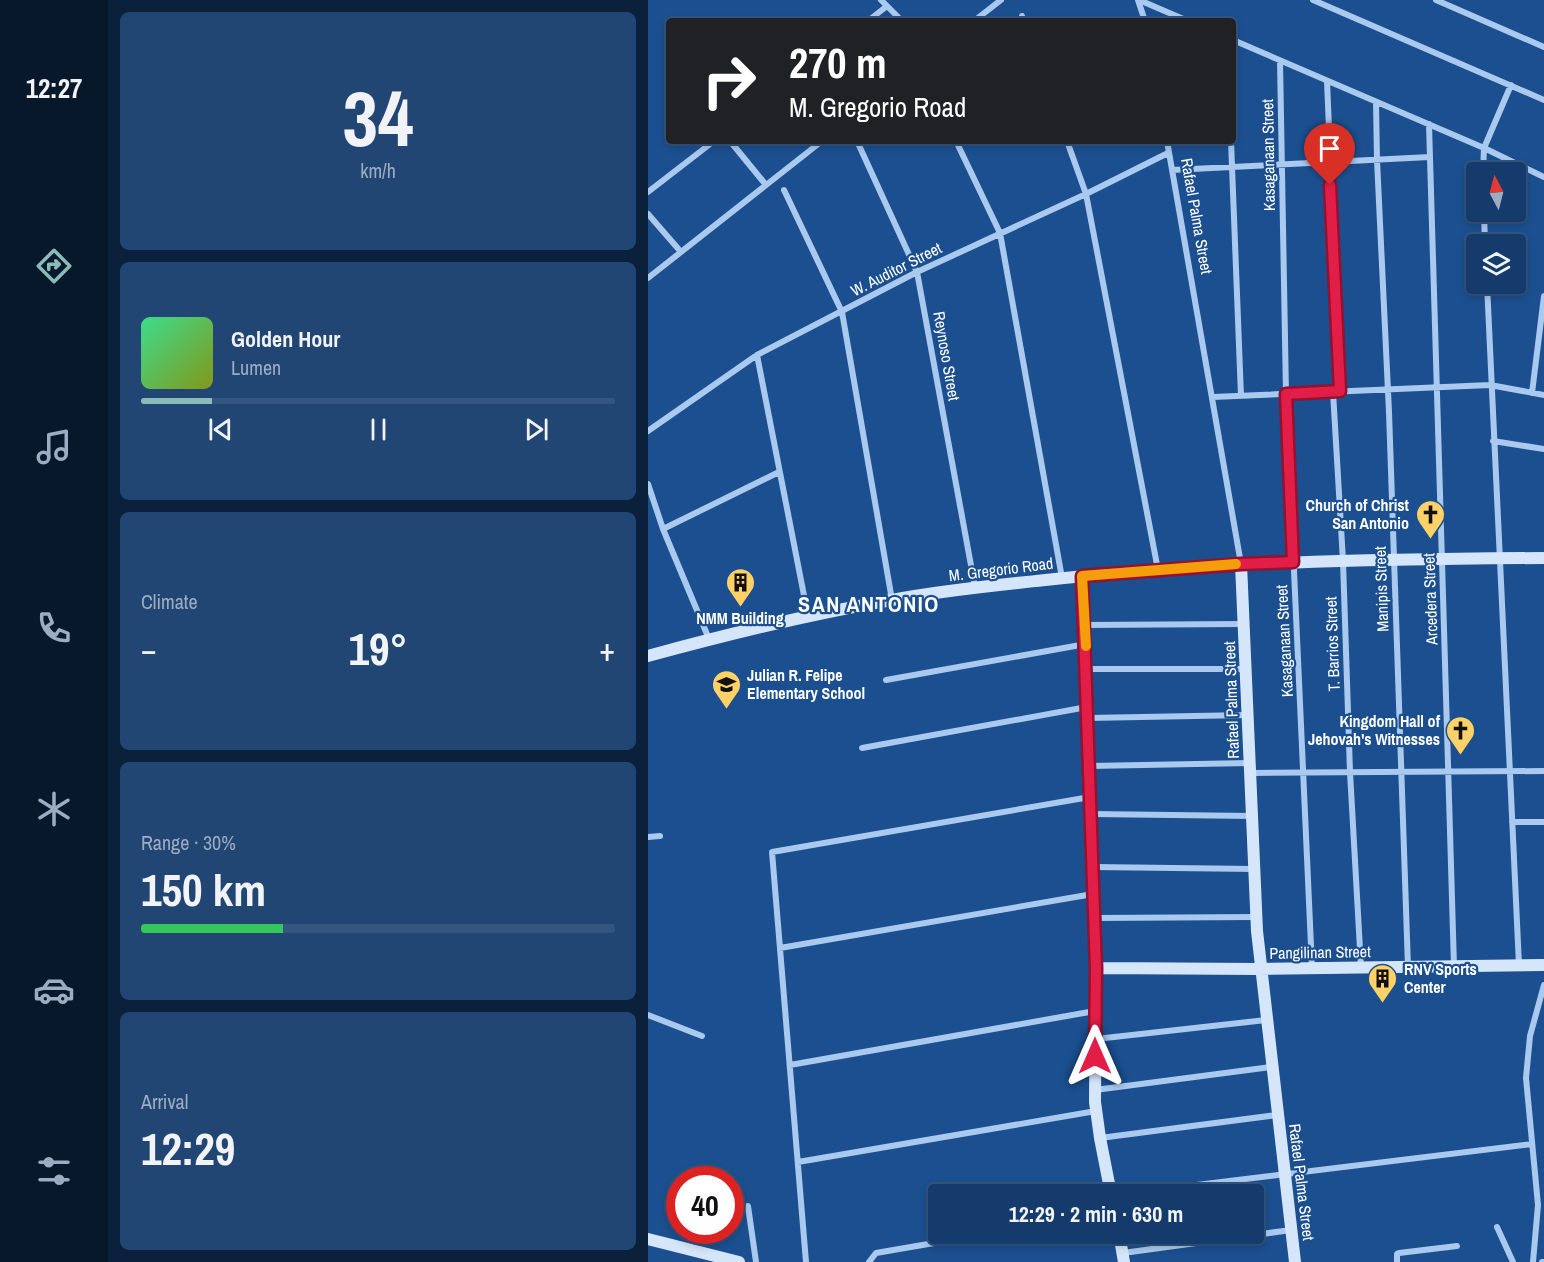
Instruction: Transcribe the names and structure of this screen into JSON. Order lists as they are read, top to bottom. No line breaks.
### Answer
{"streets":{"street":["Kasaganaan Street","Rafael Palma Street","W. Auditor Street","Reynoso Street","M. Gregorio Road","Manipis Street","Arcedera Street","T. Barrios Street","Pangilinan Street"]},"crossings":[["Kasaganaan Street","M. Gregorio Road"],["Kasaganaan Street","Pangilinan Street"],["Rafael Palma Street","W. Auditor Street"],["Rafael Palma Street","M. Gregorio Road"],["Rafael Palma Street","Pangilinan Street"],["W. Auditor Street","Reynoso Street"],["Reynoso Street","M. Gregorio Road"],["M. Gregorio Road","Manipis Street"],["M. Gregorio Road","Arcedera Street"],["M. Gregorio Road","T. Barrios Street"],["Manipis Street","Pangilinan Street"],["Arcedera Street","Pangilinan Street"],["T. Barrios Street","Pangilinan Street"]],"districts":["SAN ANTONIO"],"places":{"church":["Church of Christ San Antonio","Kingdom Hall of Jehovah's Witnesses"],"building":["NMM Building","RNV Sports Center"],"school or university":["Julian R. Felipe Elementary School"]},"north":"top","page":{"tabs":"12:27","tile":[["34","km/h"],"Climate",["Range · 30%","150 km"],["Arrival","12:29"]],"turn":["270 m","M. Gregorio Road"],"song":["Golden Hour","Lumen"],"heat":["−","19°","+"],"limit":"40","trip":"12:29 · 2 min · 630 m"}}
